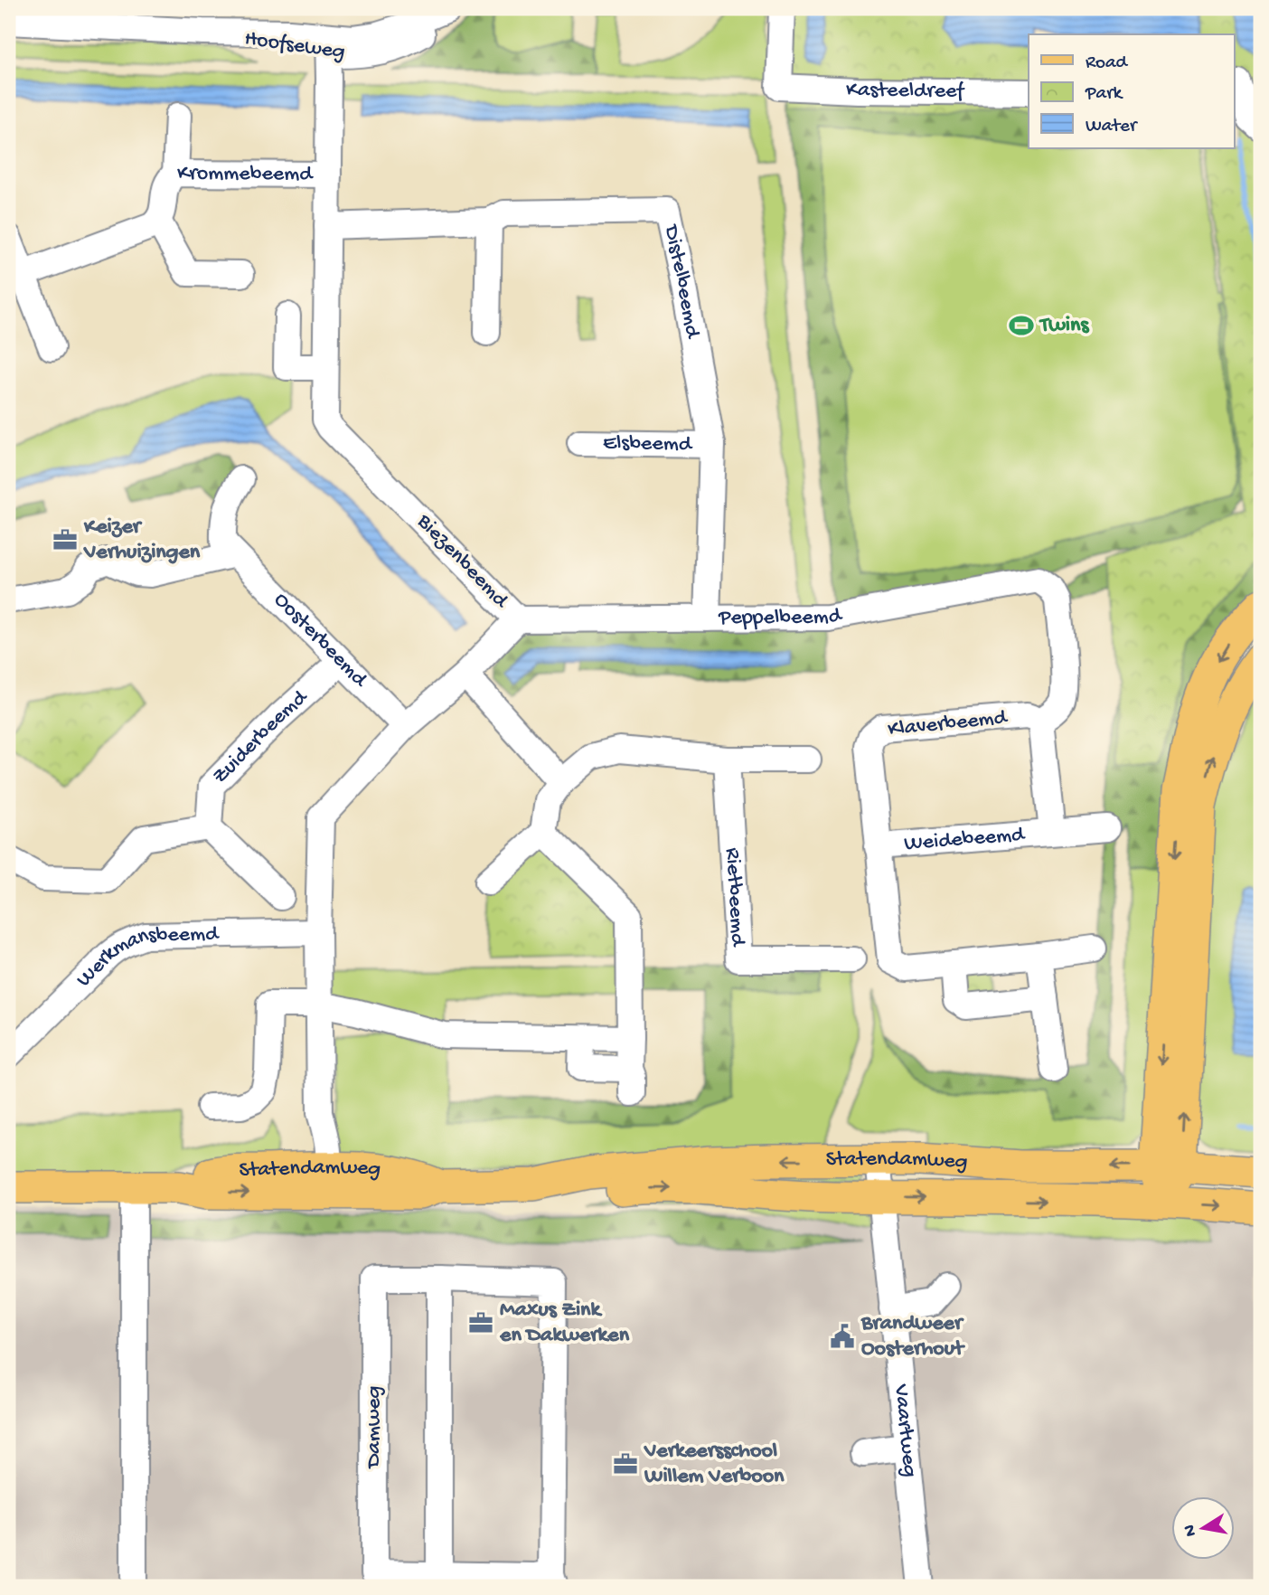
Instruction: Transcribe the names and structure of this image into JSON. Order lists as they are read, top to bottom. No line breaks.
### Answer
{"streets":{"main road":["Statendamweg"],"street":["Hoofseweg","Kasteeldreef","Krommebeemd","Distelbeemd","Elsbeemd","Biezenbeemd","Peppelbeemd","Oosterbeemd","Klaverbeemd","Zuiderbeemd","Weidebeemd","Rietbeemd","Werkmansbeemd","Damweg","Vaartweg"]},"crossings":[["Hoofseweg","Biezenbeemd"],["Krommebeemd","Biezenbeemd"],["Distelbeemd","Elsbeemd"],["Distelbeemd","Biezenbeemd"],["Distelbeemd","Peppelbeemd"],["Biezenbeemd","Peppelbeemd"],["Biezenbeemd","Oosterbeemd"],["Biezenbeemd","Werkmansbeemd"],["Biezenbeemd","Statendamweg"],["Peppelbeemd","Klaverbeemd"],["Peppelbeemd","Weidebeemd"],["Oosterbeemd","Zuiderbeemd"],["Klaverbeemd","Weidebeemd"],["Statendamweg","Vaartweg"]],"places":{"sports":["Twins"],"office":["Keizer Verhuizingen","Maxus Zink en Dakwerken","Verkeersschool Willem Verboon"],"public building":["Brandweer Oosterhout"]},"legend":["Road","Park","Water"],"north":"left"}
